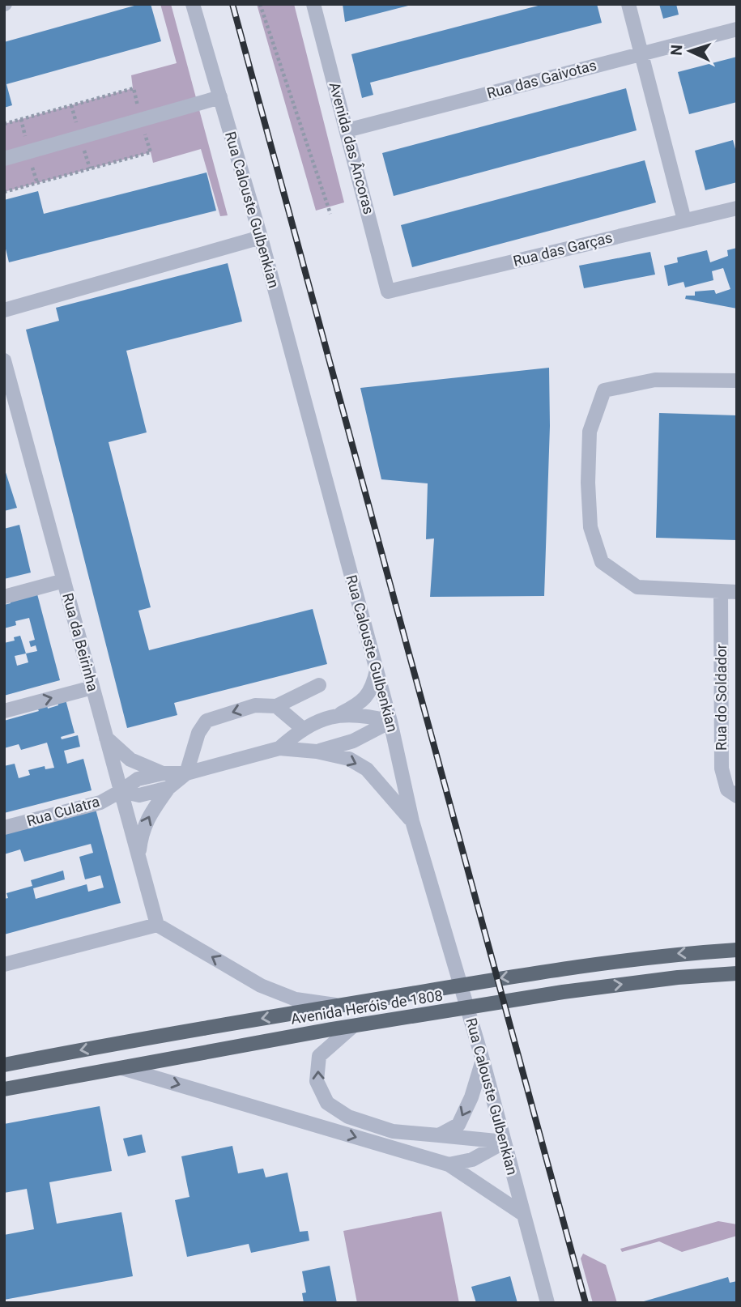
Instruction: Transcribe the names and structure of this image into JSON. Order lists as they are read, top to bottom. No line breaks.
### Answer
{"streets":{"main road":["Avenida Heróis de 1808"],"street":["Rua das Gaivotas","Avenida das Âncoras","Rua Calouste Gulbenkian","Rua das Garças","Rua da Beirinha","Rua do Soldador","Rua Culatra"]},"crossings":[["Rua das Gaivotas","Avenida das Âncoras"],["Avenida das Âncoras","Rua das Garças"],["Rua da Beirinha","Rua Culatra"]],"north":"left"}
